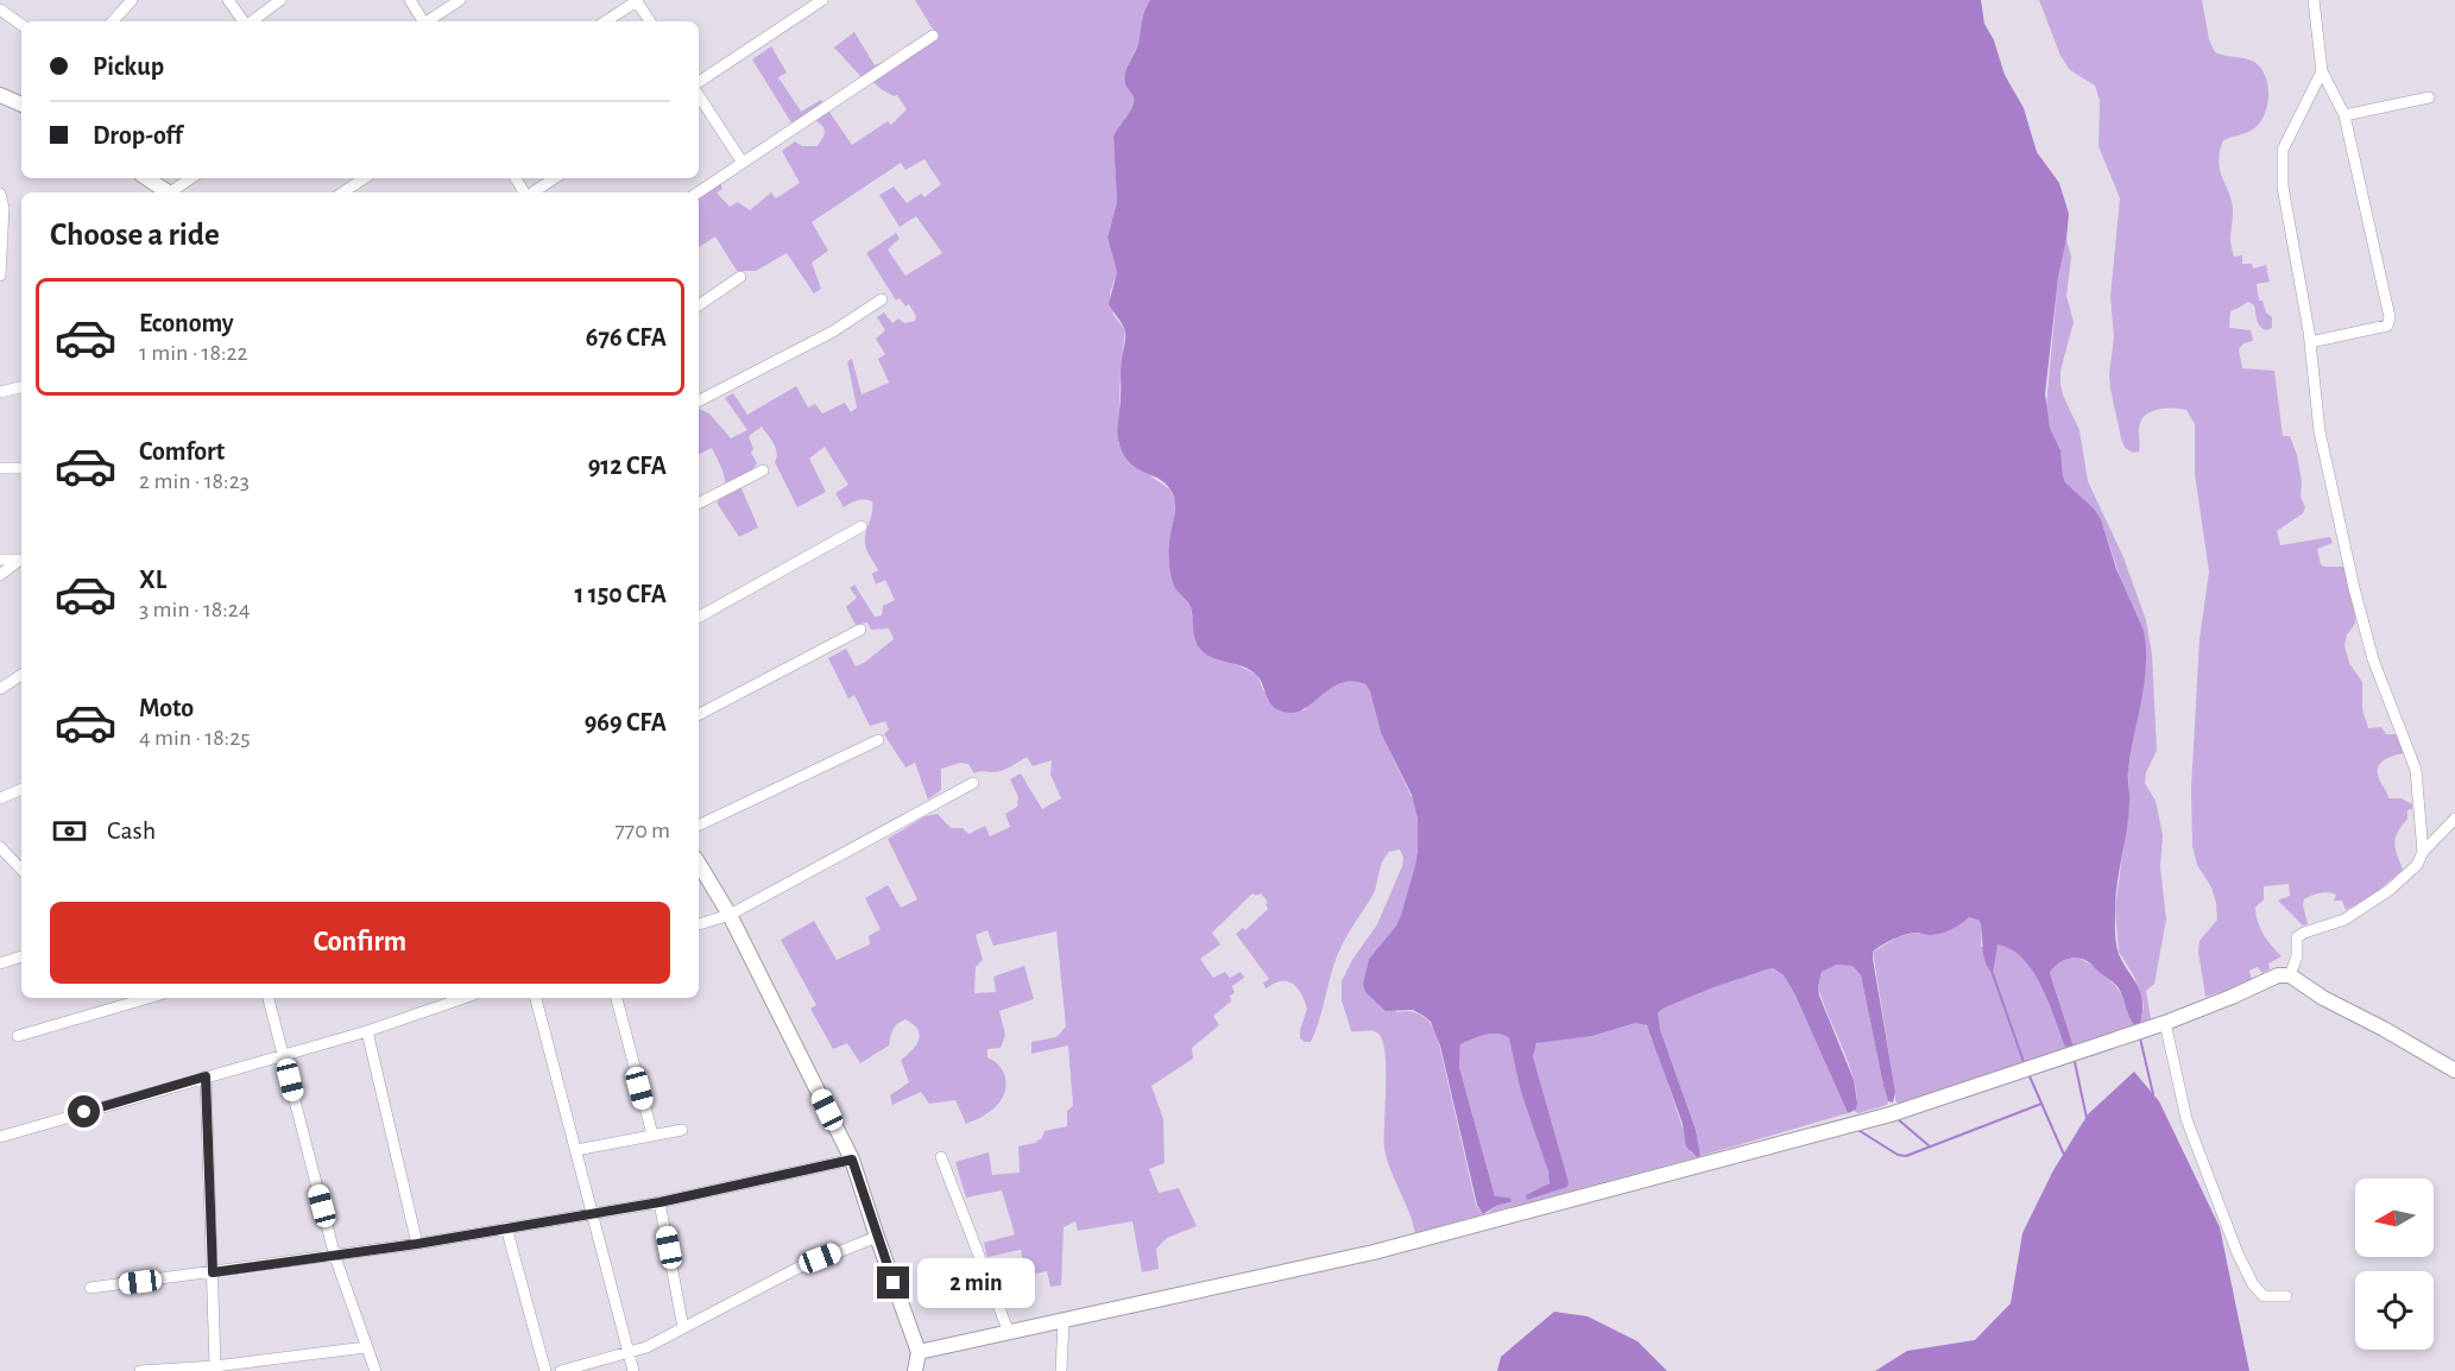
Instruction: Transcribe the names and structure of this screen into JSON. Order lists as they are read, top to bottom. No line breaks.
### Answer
{"north":"left","page":{"banner":["Pickup","Drop-off"],"heading":"Choose a ride","list":[{"name":"Economy","note":"1 min · 18:22","value":"676 CFA"},{"name":"Comfort","note":"2 min · 18:23","value":"912 CFA"},{"name":"XL","note":"3 min · 18:24","value":"1 150 CFA"},{"name":"Moto","note":"4 min · 18:25","value":"969 CFA"}],"pay":["Cash","770 m"],"buttons":"Confirm","bubble":"2 min"}}
